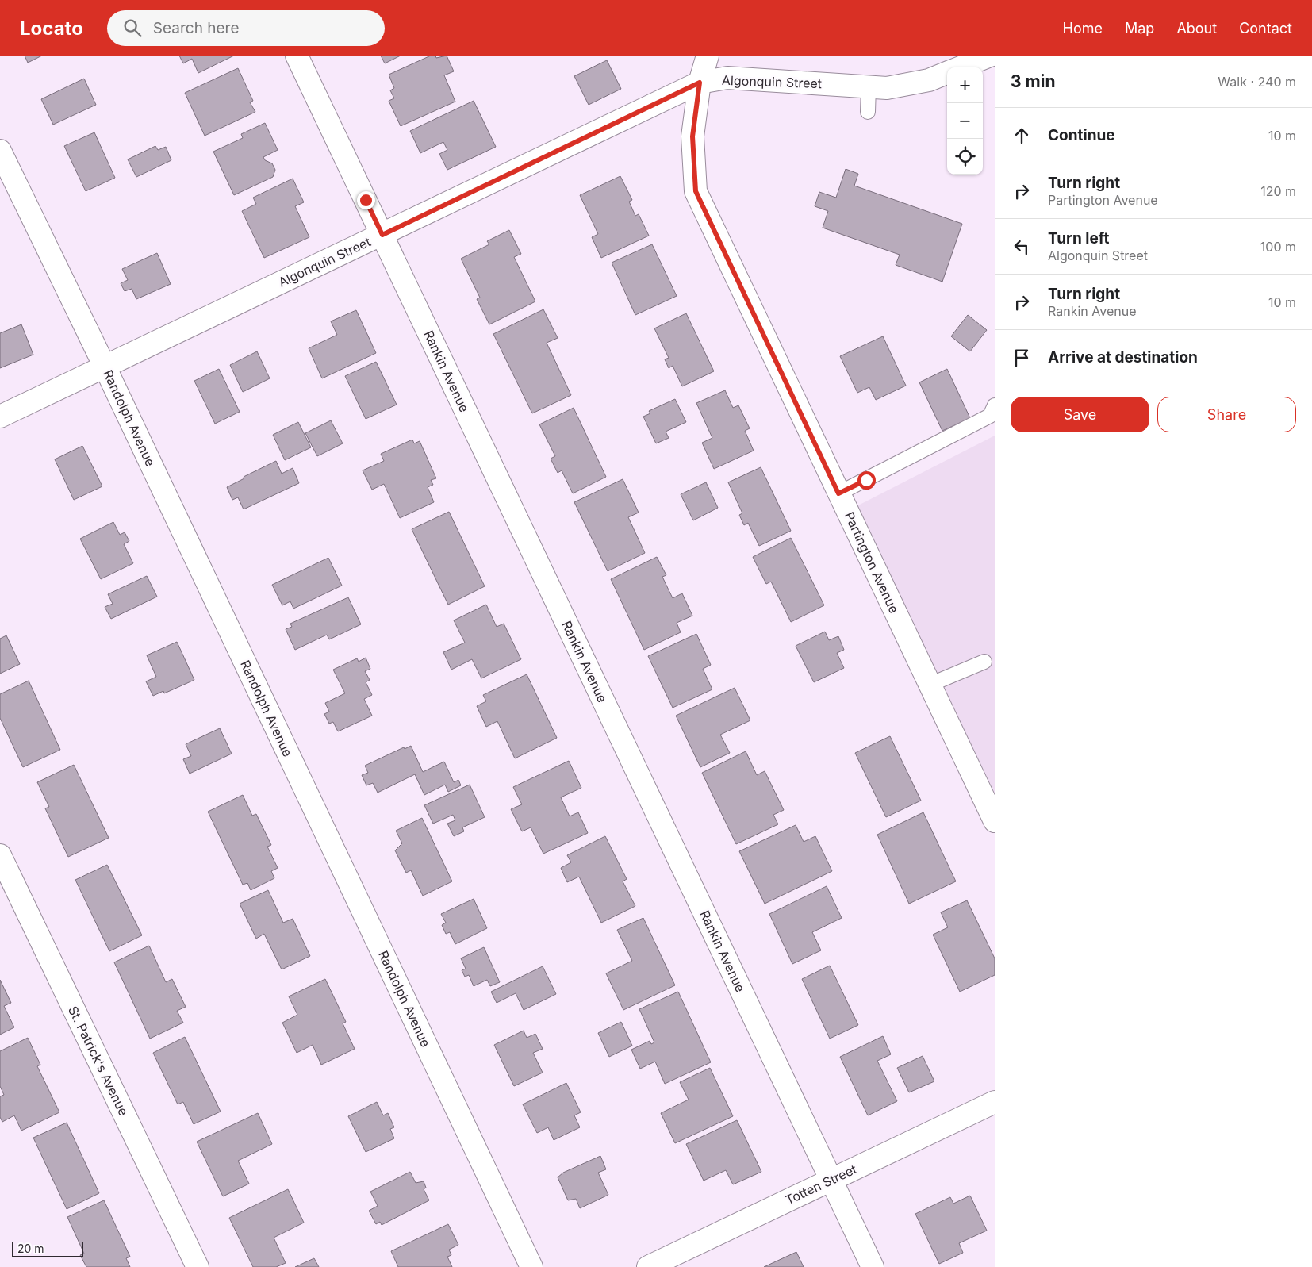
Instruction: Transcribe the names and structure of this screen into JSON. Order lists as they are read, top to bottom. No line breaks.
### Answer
{"streets":{"street":["Algonquin Street","Rankin Avenue","Randolph Avenue","Partington Avenue","St. Patrick's Avenue","Totten Street"]},"crossings":[["Algonquin Street","Rankin Avenue"],["Algonquin Street","Randolph Avenue"],["Algonquin Street","Partington Avenue"],["Rankin Avenue","Totten Street"]],"scale_bar":"20 m","page":{"header":"Locato","search":"Search here","nav":["Home","Map","About","Contact"],"heading":["3 min","Walk · 240 m"],"map_buttons":["+","−"],"list":[["Continue","10 m"],["Turn right","Partington Avenue","120 m"],["Turn left","Algonquin Street","100 m"],["Turn right","Rankin Avenue","10 m"],"Arrive at destination"],"buttons":["Save","Share"],"scale":"20 m"}}
